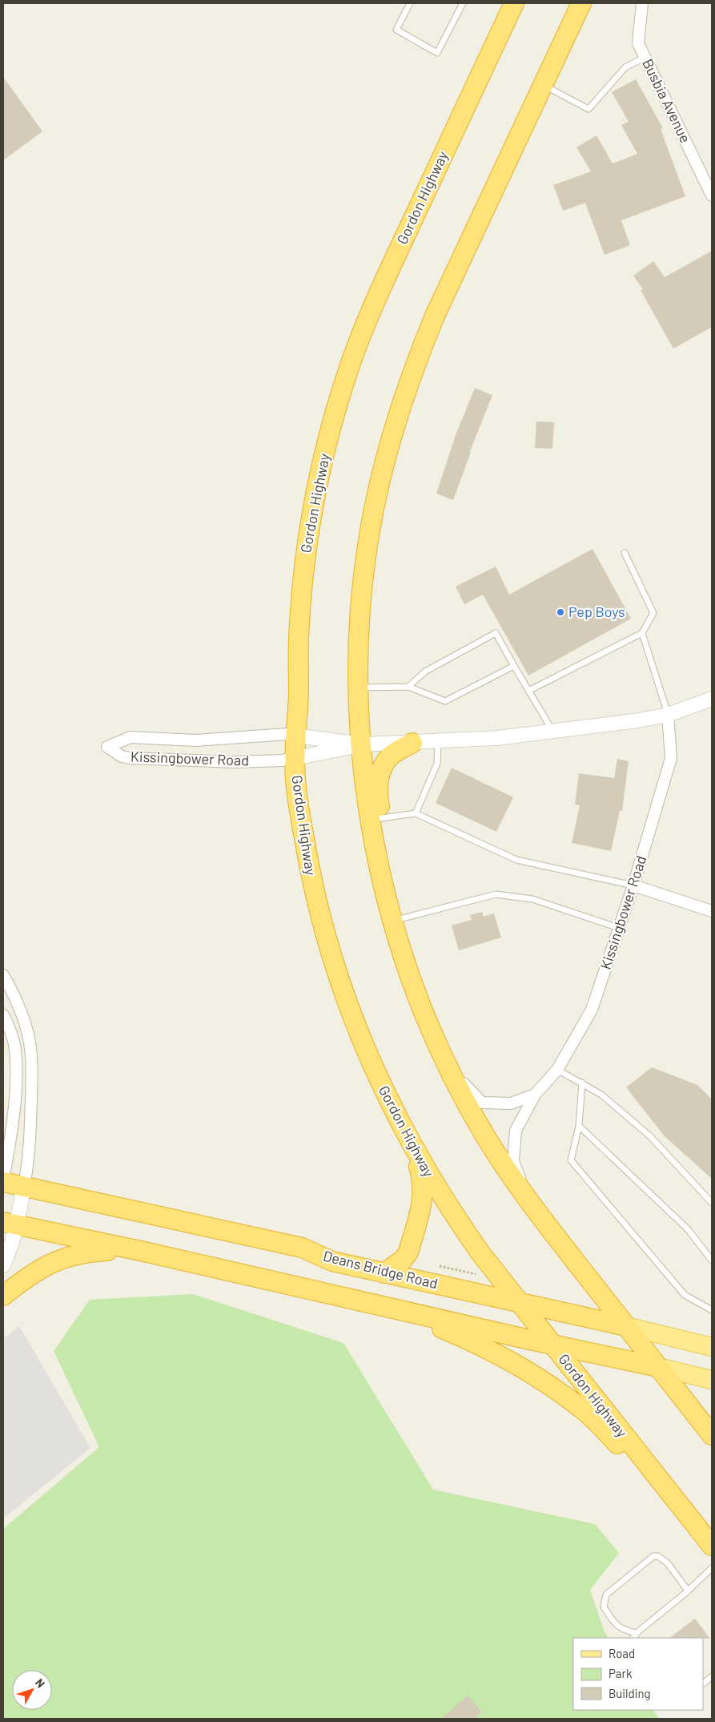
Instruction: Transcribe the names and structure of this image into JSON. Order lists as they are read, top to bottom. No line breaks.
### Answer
{"streets":{"highway":["Gordon Highway","Deans Bridge Road"],"street":["Busbia Avenue","Kissingbower Road"]},"crossings":[["Gordon Highway","Kissingbower Road"],["Gordon Highway","Deans Bridge Road"]],"places":["Pep Boys"],"legend":["Road","Park","Building"],"north":"top right"}
